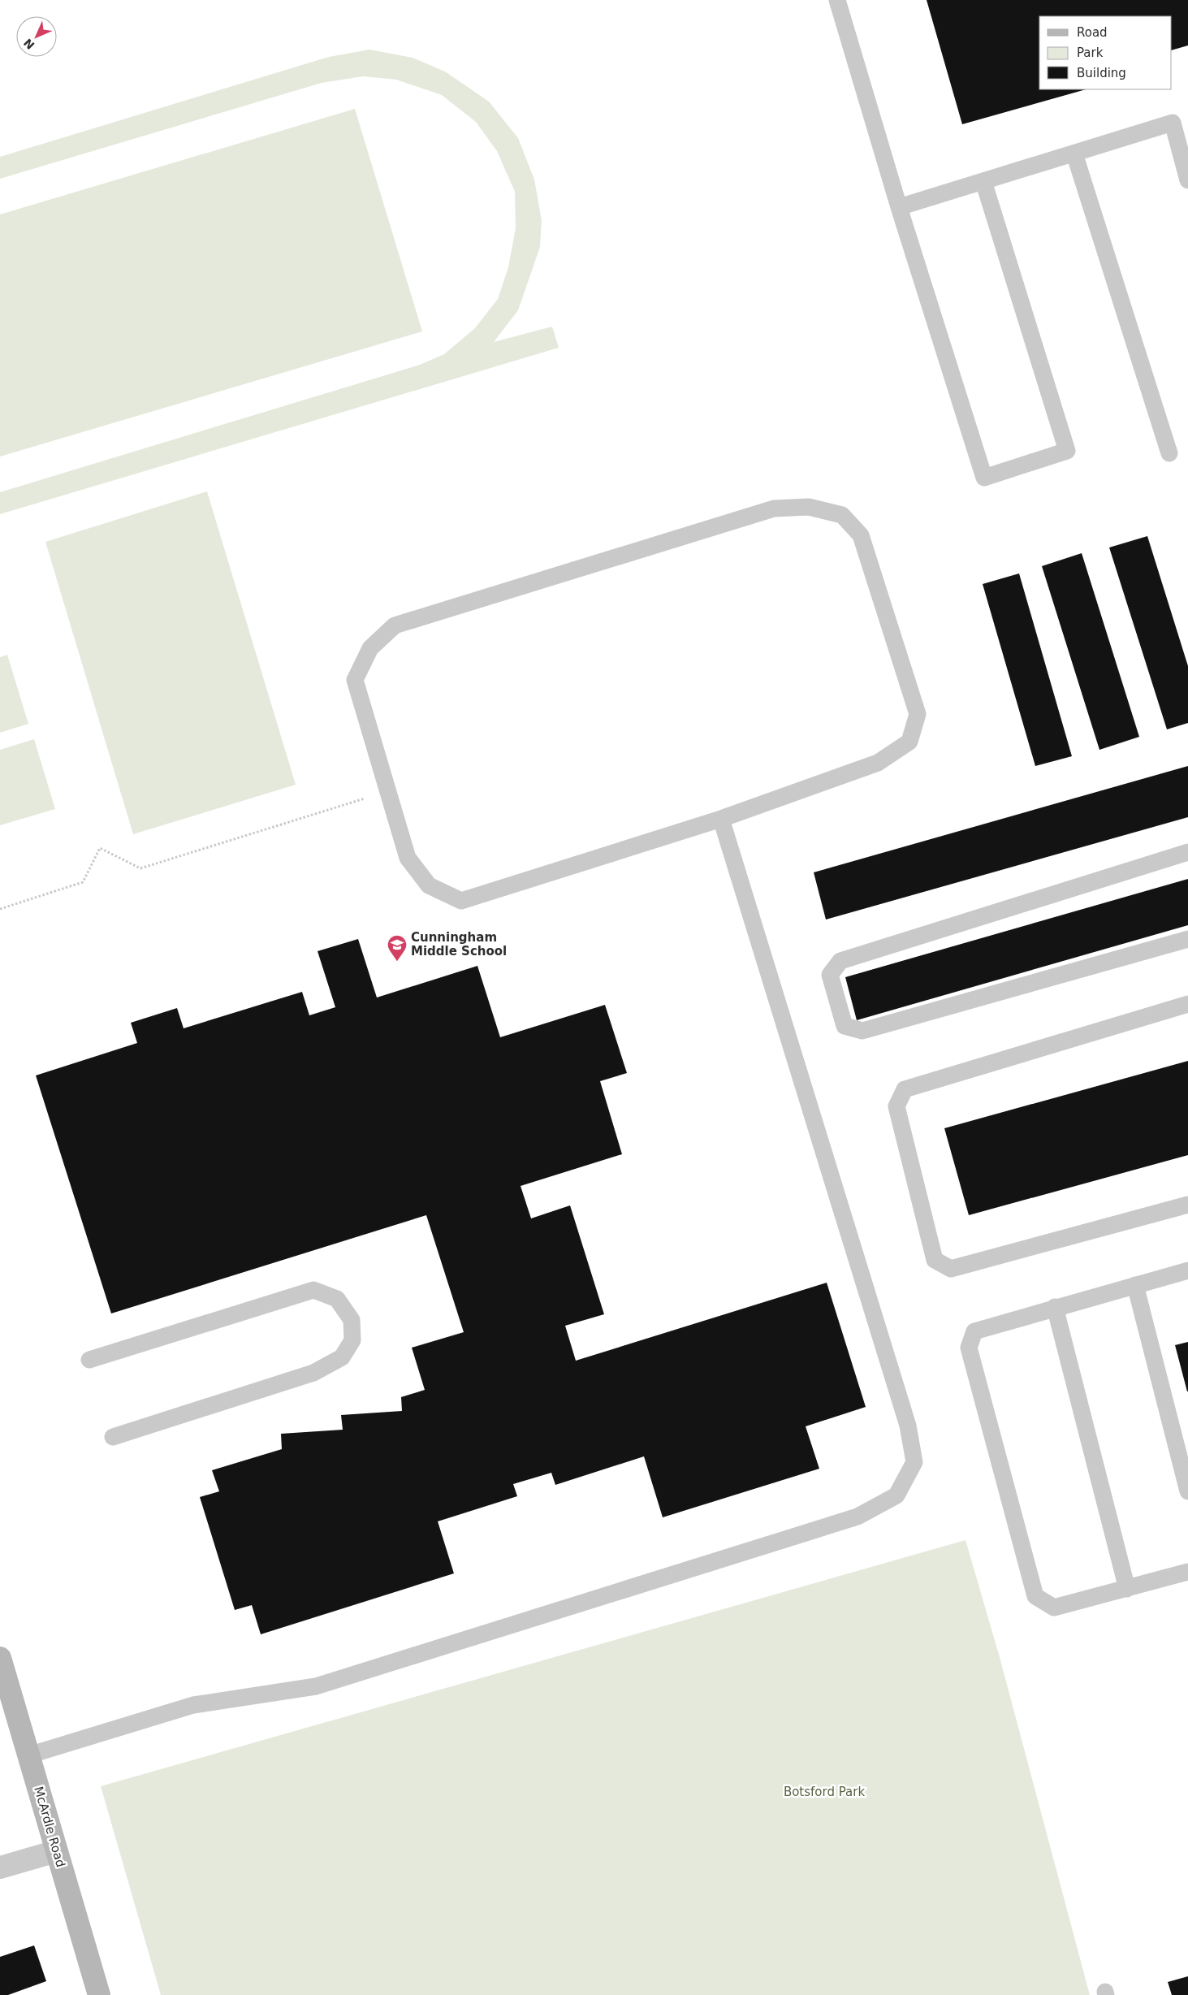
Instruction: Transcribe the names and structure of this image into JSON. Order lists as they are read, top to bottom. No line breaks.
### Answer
{"streets":{"main road":["McArdle Road"]},"parks":["Botsford Park"],"places":{"school or university":["Cunningham Middle School"]},"legend":["Road","Park","Building"],"north":"bottom left"}
